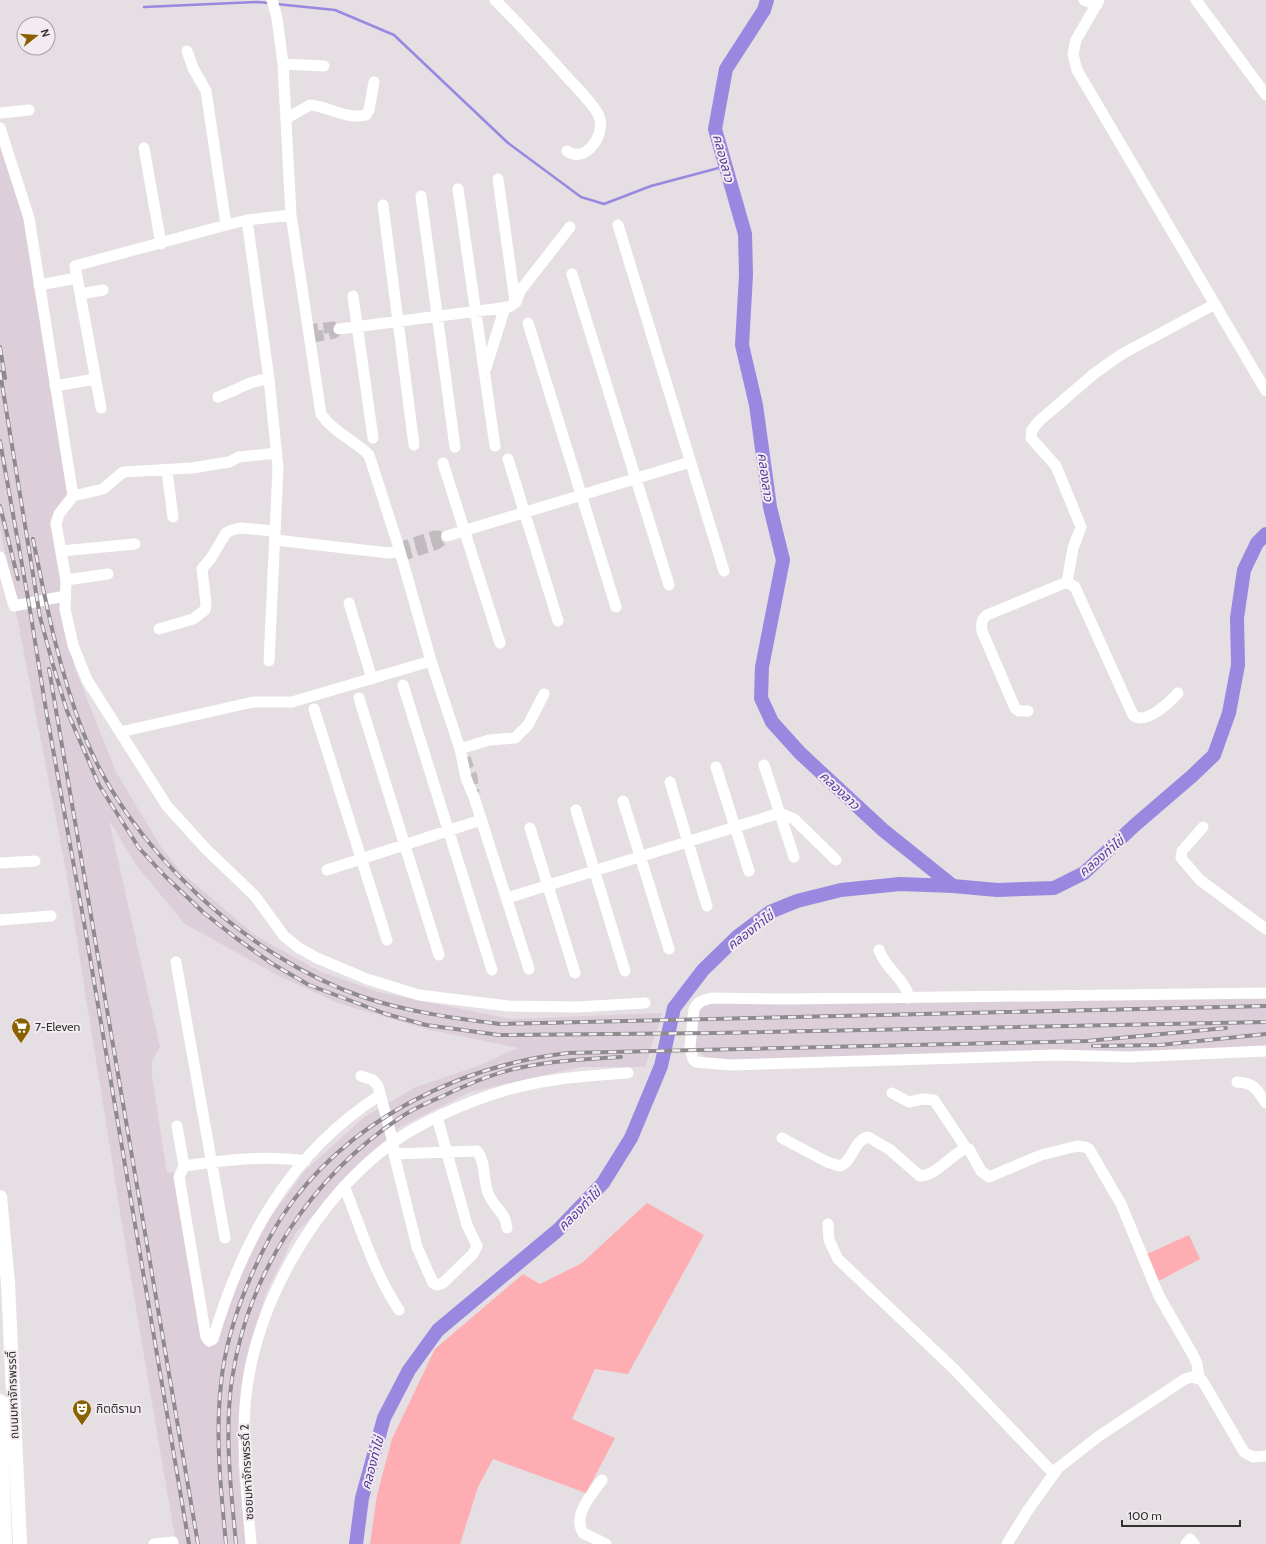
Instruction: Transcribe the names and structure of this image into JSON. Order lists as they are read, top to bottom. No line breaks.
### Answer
{"streets":{"main road":["ถนนมหาจักรพรรดิ์"],"street":["ซอยมหาจักรพรรดิ์ 2"]},"water":["คลองลาว","คลองท่าไข่"],"places":{"supermarket":["7-Eleven"],"theatre":["กิตติรามา"]},"scale_bar":"100 m","north":"right"}
